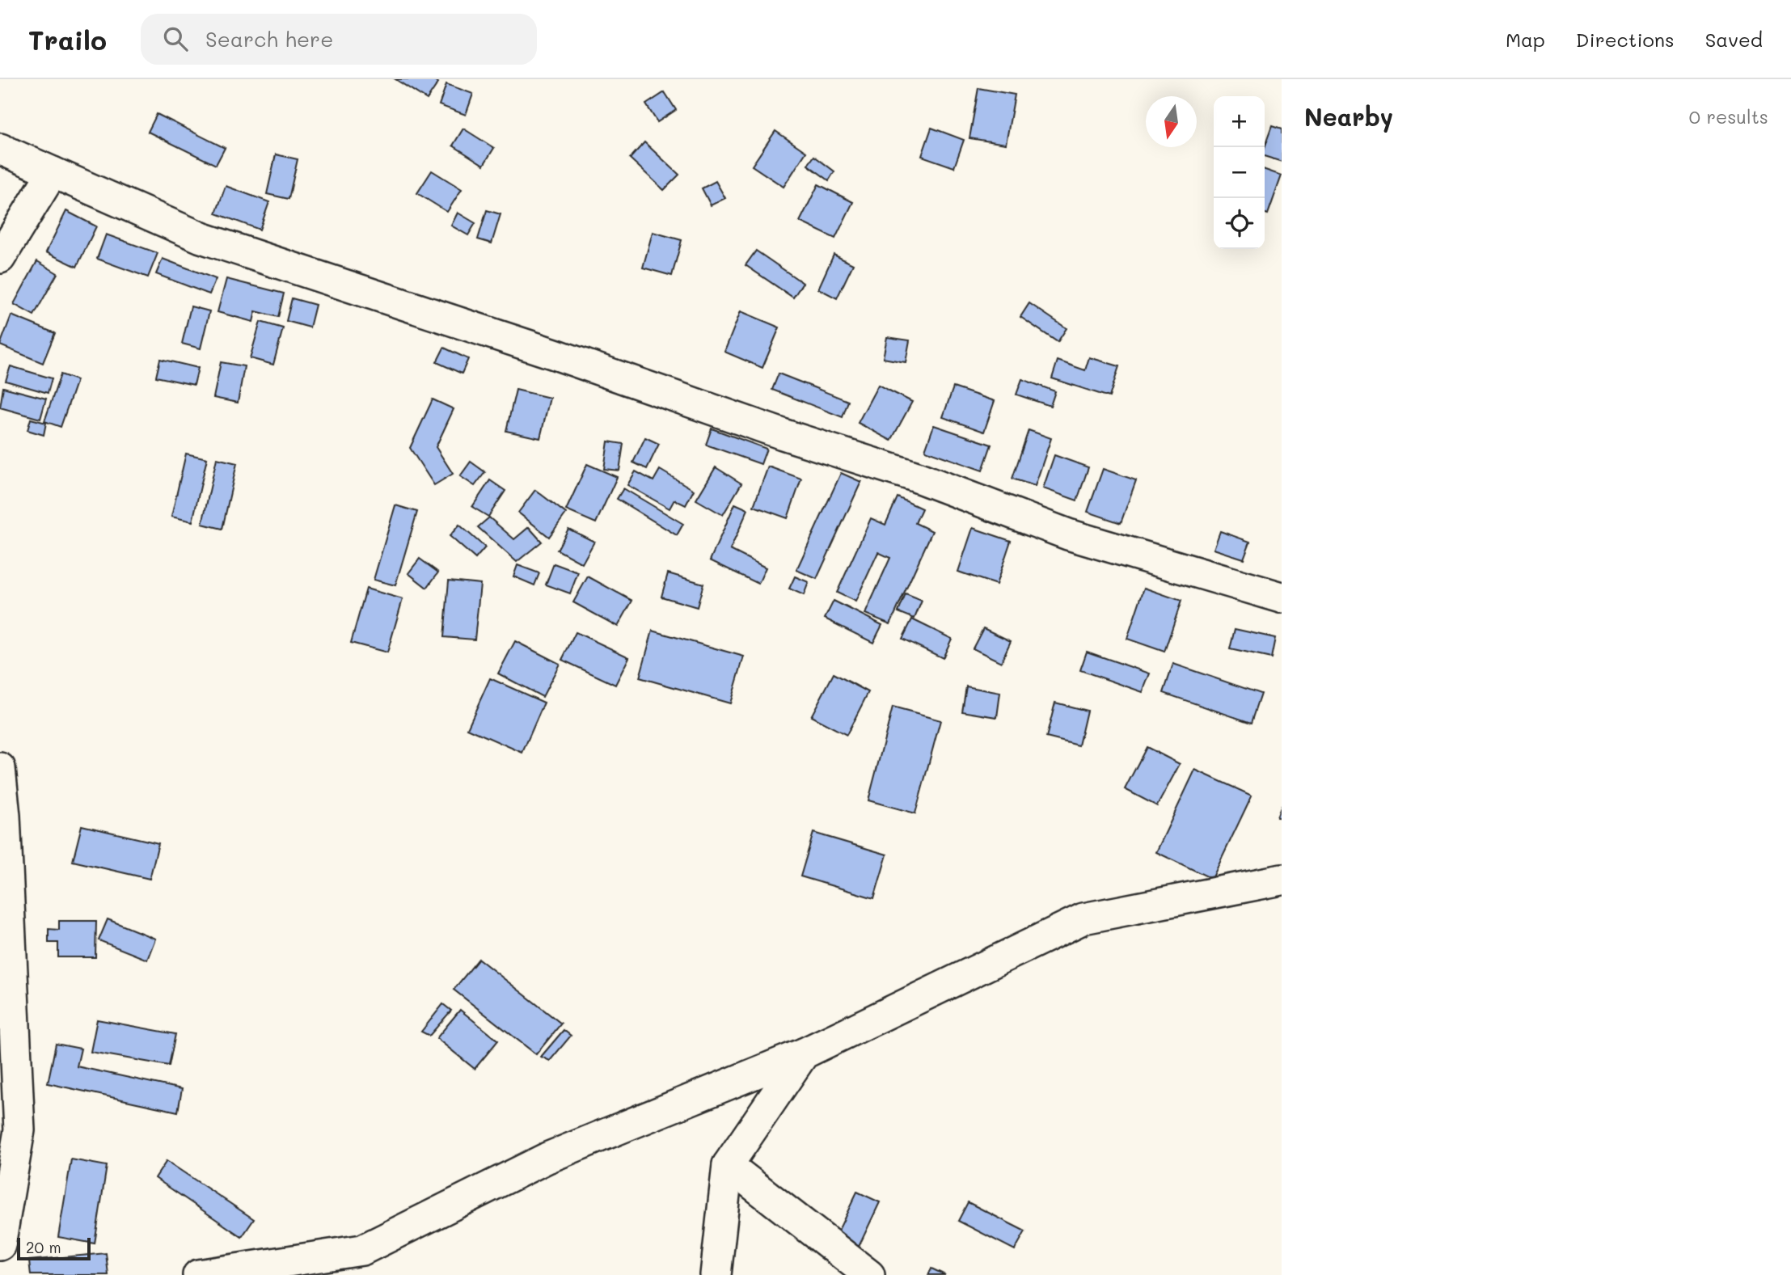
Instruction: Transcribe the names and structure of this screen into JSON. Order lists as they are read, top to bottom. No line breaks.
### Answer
{"scale_bar":"20 m","north":"bottom","page":{"header":"Trailo","search":"Search here","nav":["Map","Directions","Saved"],"heading":["Nearby","0 results"],"map_buttons":["+","−"],"scale":"20 m"}}
